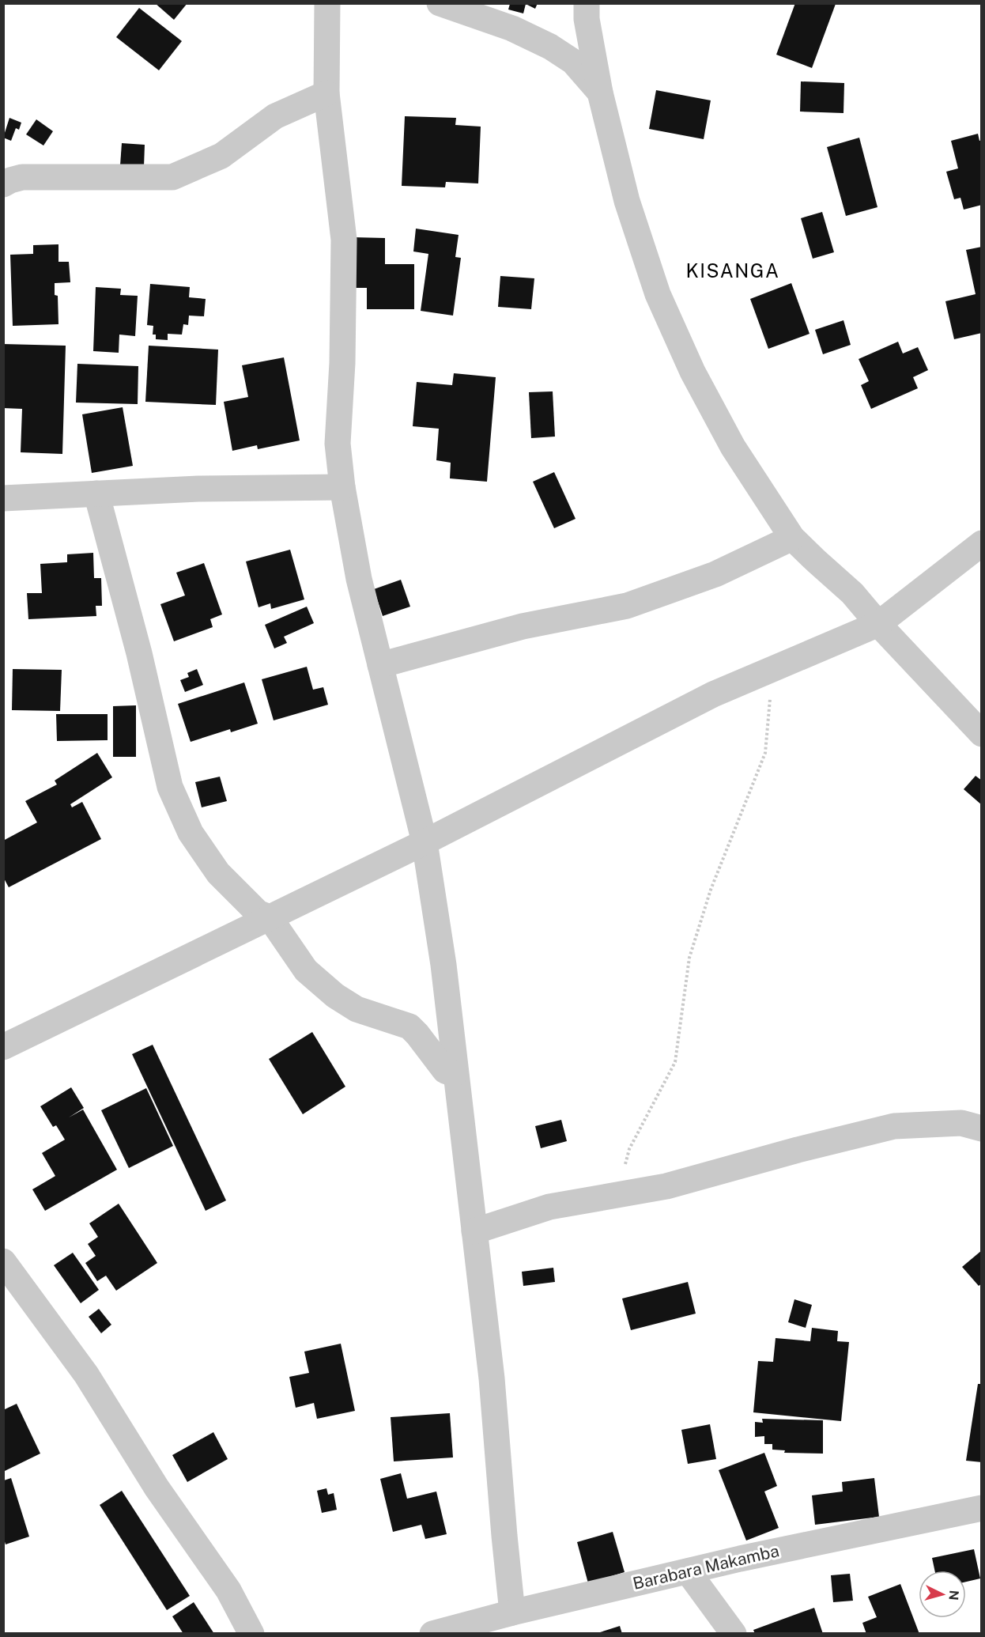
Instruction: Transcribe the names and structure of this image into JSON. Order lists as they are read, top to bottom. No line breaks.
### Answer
{"streets":{"street":["Barabara Makamba"]},"districts":["KISANGA"],"north":"right"}
